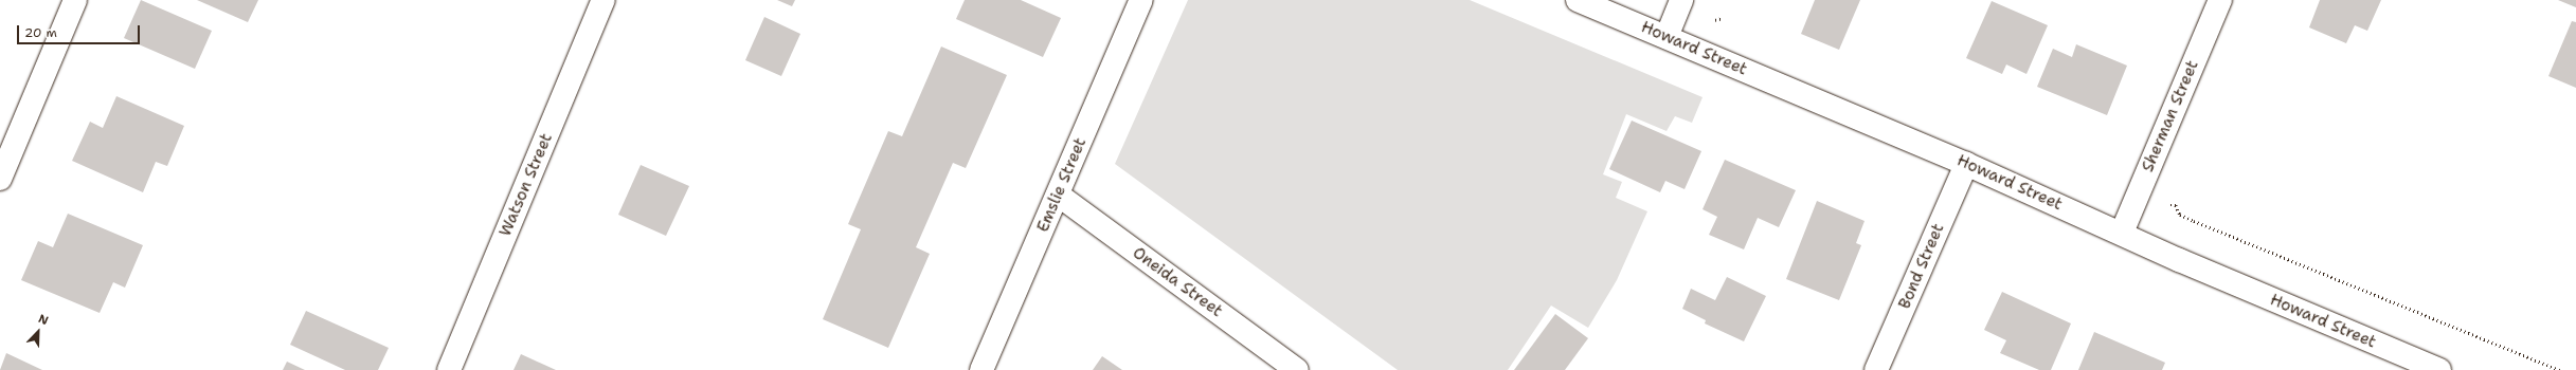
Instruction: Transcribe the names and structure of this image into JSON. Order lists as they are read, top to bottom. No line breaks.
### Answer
{"streets":{"street":["Howard Street","Sherman Street","Watson Street","Emslie Street","Bond Street","Oneida Street"]},"crossings":[["Howard Street","Sherman Street"],["Howard Street","Bond Street"],["Emslie Street","Oneida Street"]],"scale_bar":"20 m","north":"top right"}
